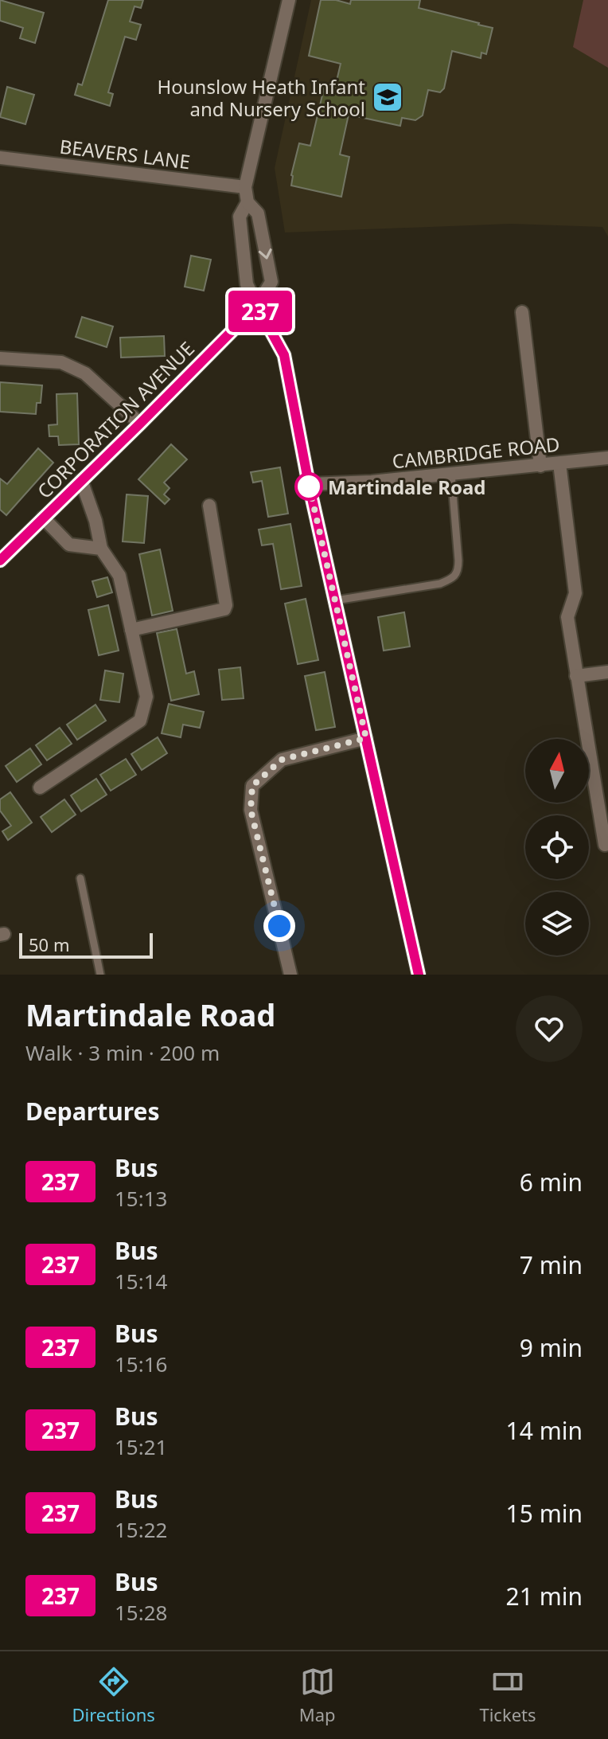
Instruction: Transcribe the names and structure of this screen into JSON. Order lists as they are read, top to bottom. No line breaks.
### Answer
{"streets":{"street":["BEAVERS LANE","CORPORATION AVENUE","CAMBRIDGE ROAD"]},"places":{"school or university":["Hounslow Heath Infant and Nursery School"],"other":["Martindale Road"]},"lines":["bus line 237"],"scale_bar":"50 m","north":"top","page":{"on_map":"237","scale":"50 m","heading":[["Martindale Road","Walk · 3 min · 200 m"],"Departures"],"list":[{"mark":"237","name":"Bus","note":"15:13","value":"6 min"},{"mark":"237","name":"Bus","note":"15:14","value":"7 min"},{"mark":"237","name":"Bus","note":"15:16","value":"9 min"},{"mark":"237","name":"Bus","note":"15:21","value":"14 min"},{"mark":"237","name":"Bus","note":"15:22","value":"15 min"},{"mark":"237","name":"Bus","note":"15:28","value":"21 min"}],"tabs":["Directions","Map","Tickets"]}}
